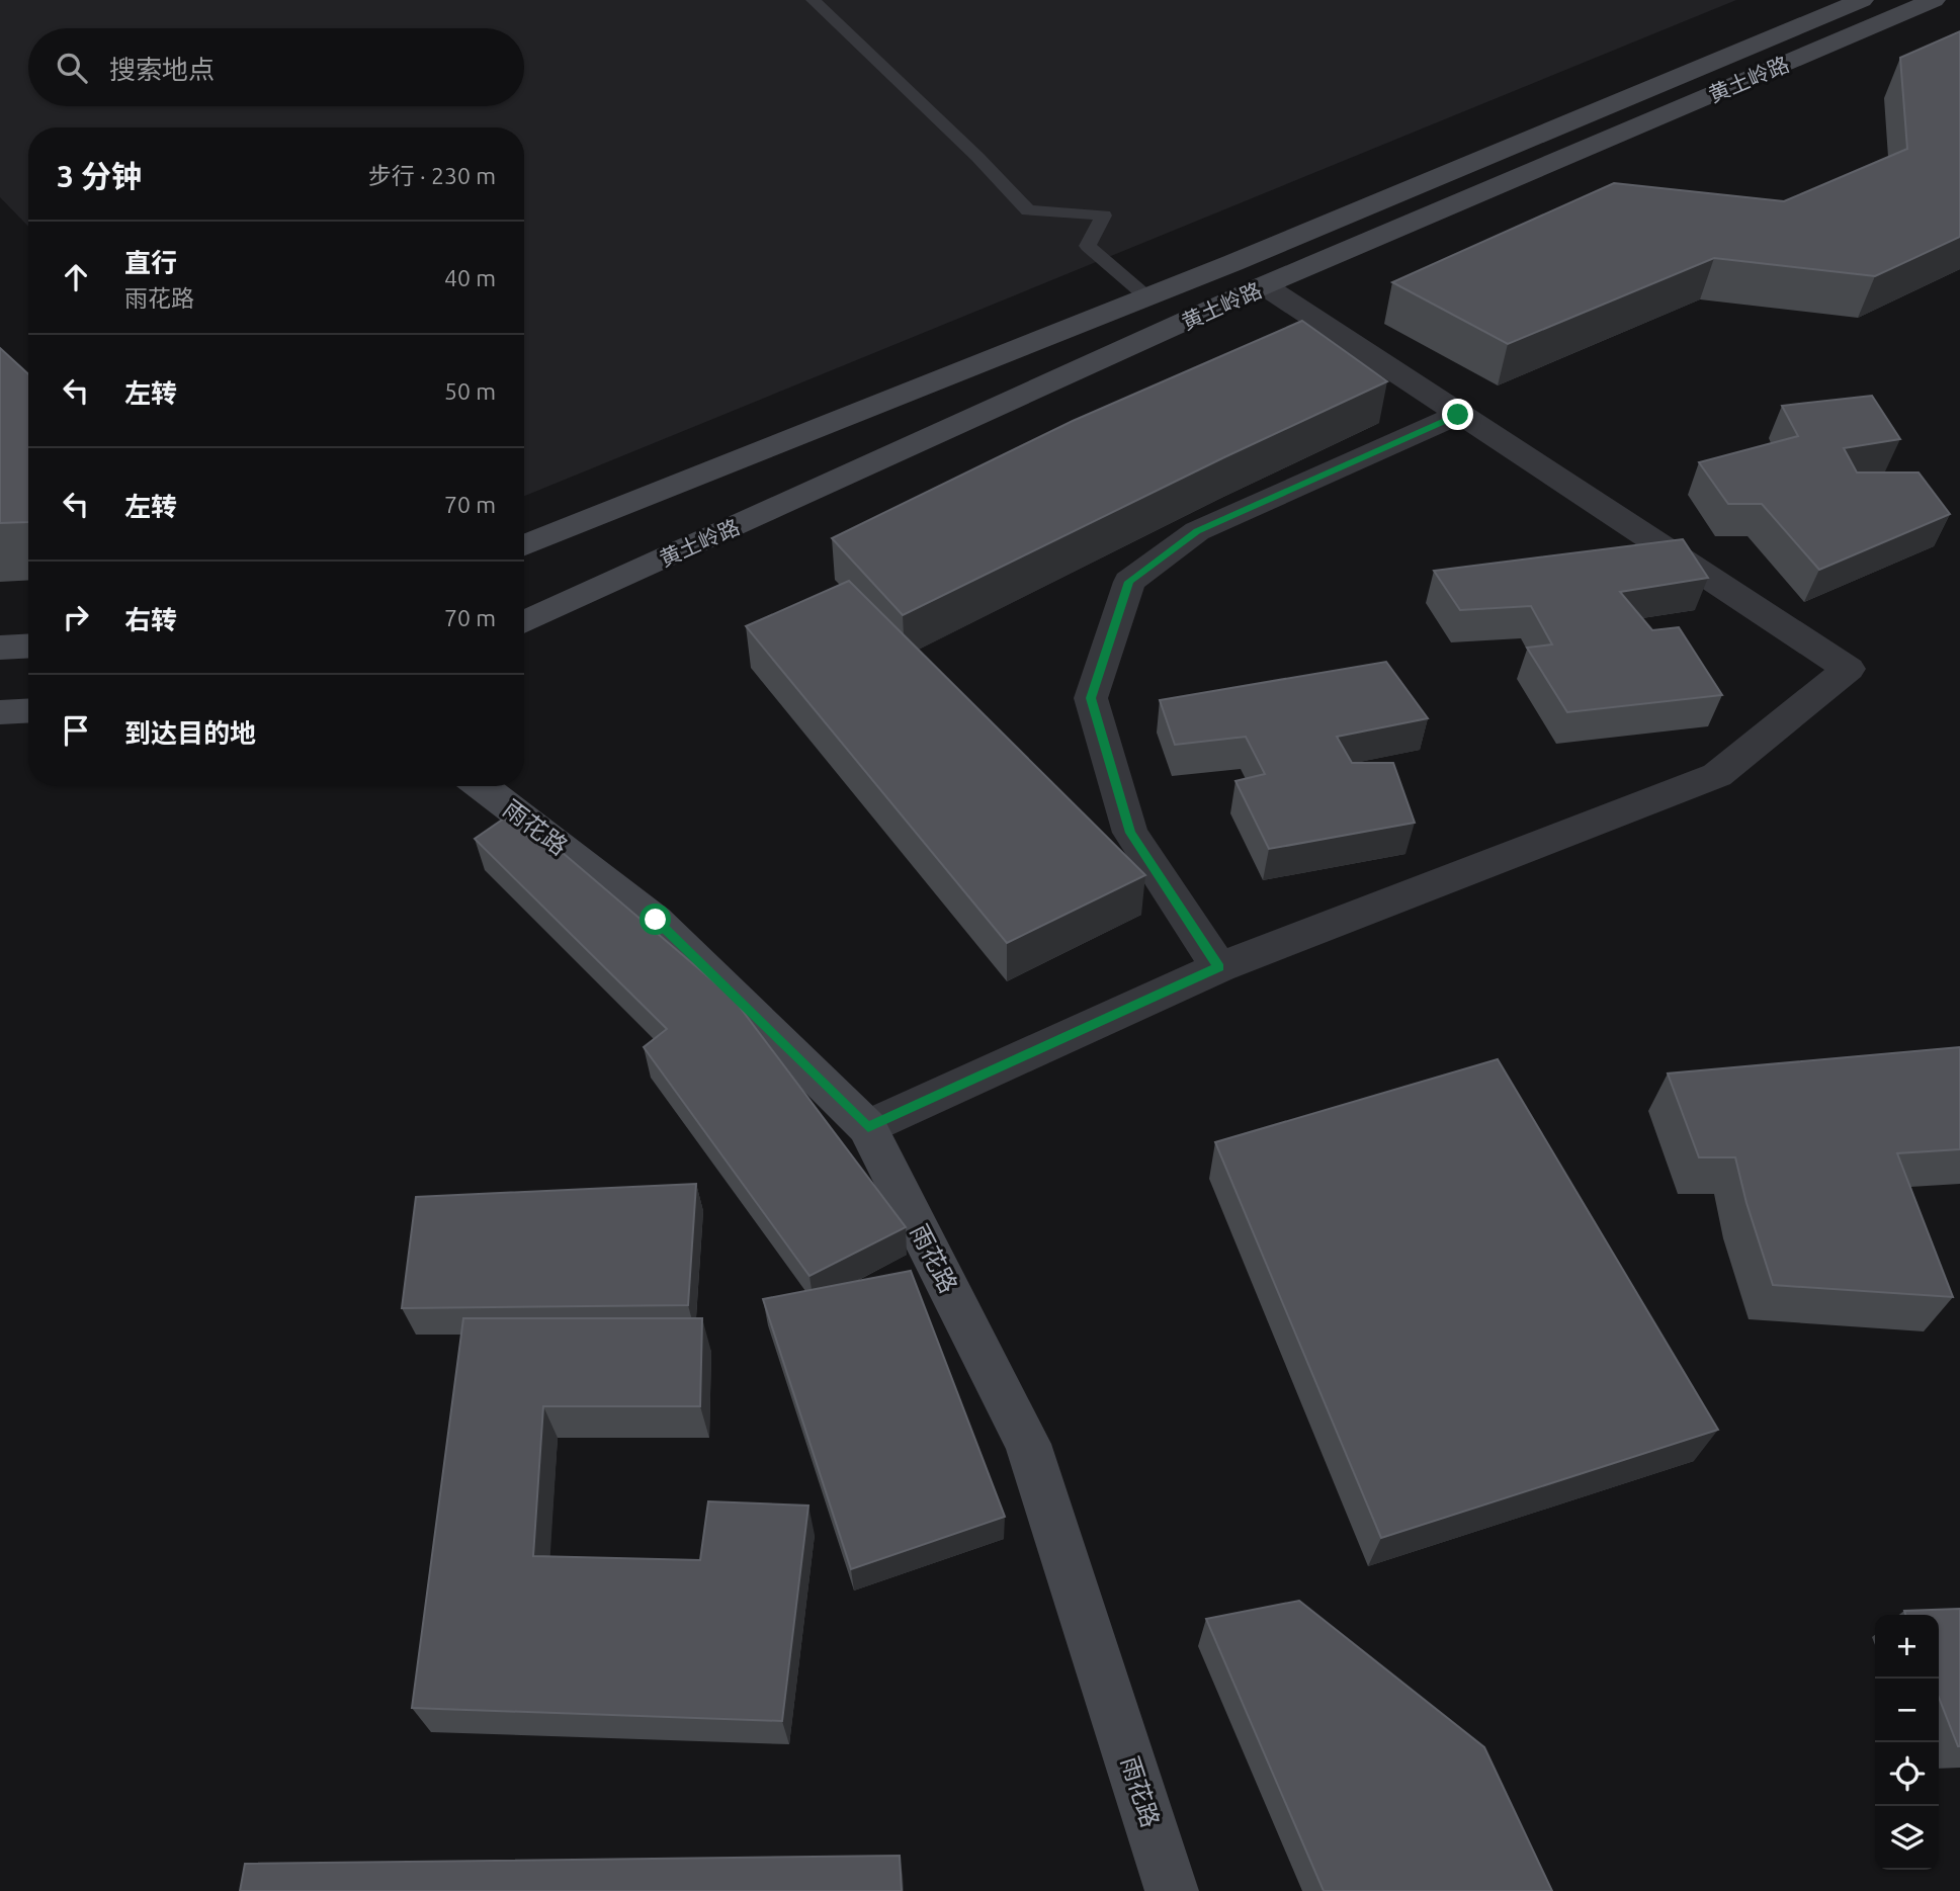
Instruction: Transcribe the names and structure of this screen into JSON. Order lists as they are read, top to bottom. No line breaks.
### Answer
{"streets":{"street":["黄土岭路","雨花路"]},"page":{"search":"搜索地点","heading":["3 分钟","步行 · 230 m"],"list":[["直行","雨花路","40 m"],["左转","50 m"],["左转","70 m"],["右转","70 m"],"到达目的地"],"map_buttons":["+","−"]}}
